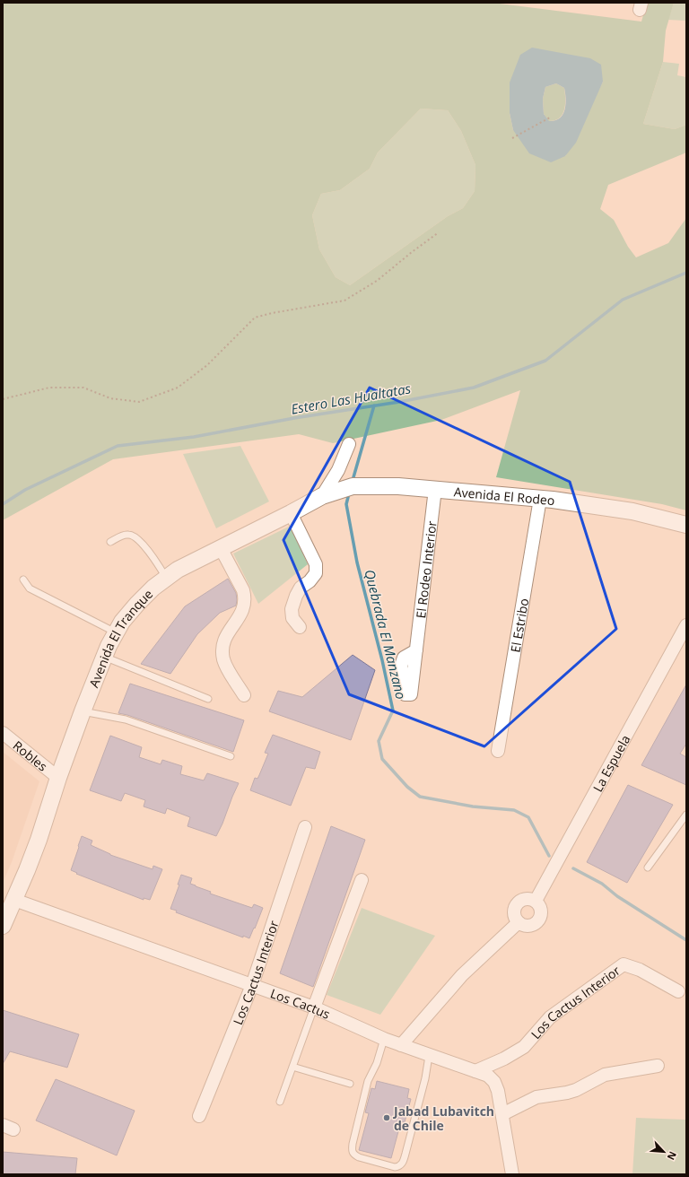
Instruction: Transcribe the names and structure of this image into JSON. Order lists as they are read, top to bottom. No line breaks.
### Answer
{"streets":{"street":["Avenida El Rodeo","El Rodeo Interior","El Estribo","Avenida El Tranque","Robles","La Espuela","Los Cactus Interior","Los Cactus"]},"crossings":[["Avenida El Rodeo","El Rodeo Interior"],["Avenida El Rodeo","El Estribo"],["Avenida El Rodeo","Avenida El Tranque"],["Avenida El Tranque","Robles"],["Avenida El Tranque","Los Cactus"],["Los Cactus Interior","Los Cactus"]],"water":["Estero Las Hualtatas","Quebrada El Manzano"],"places":["Jabad Lubavitch de Chile"],"north":"bottom right"}
